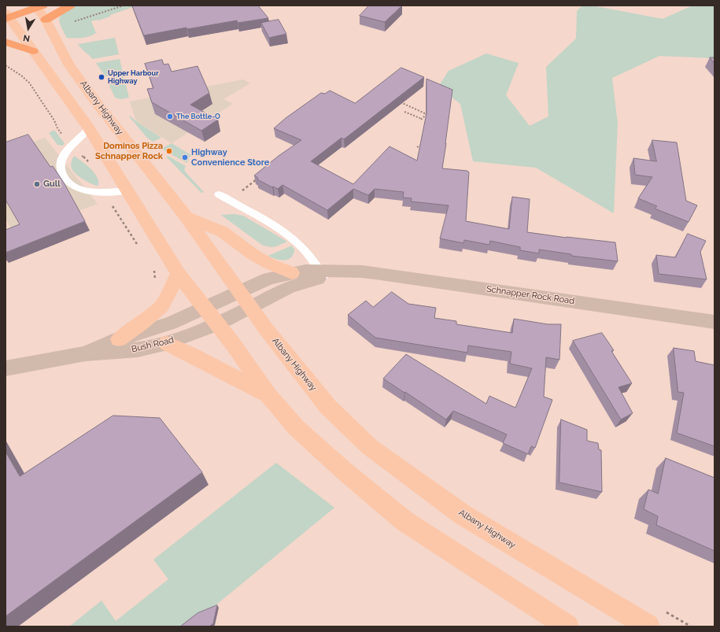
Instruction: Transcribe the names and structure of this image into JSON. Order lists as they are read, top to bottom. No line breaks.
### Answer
{"streets":{"main road":["Albany Highway"],"street":["Schnapper Rock Road","Bush Road"]},"crossings":[["Albany Highway","Schnapper Rock Road"],["Albany Highway","Bush Road"],["Schnapper Rock Road","Bush Road"]],"places":["Upper Harbour Highway","The Bottle-O","Dominos Pizza Schnapper Rock","Highway Convenience Store","Gull"],"north":"bottom"}
